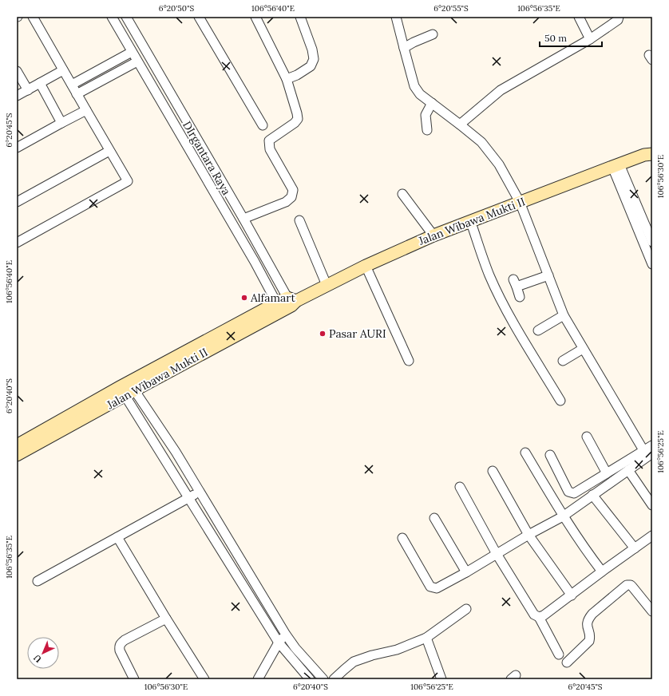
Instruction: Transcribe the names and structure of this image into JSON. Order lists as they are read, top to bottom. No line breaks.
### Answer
{"streets":{"main road":["Jalan Wibawa Mukti II"],"street":["DIrgantara Raya"]},"crossings":[["DIrgantara Raya","Jalan Wibawa Mukti II"]],"places":["Alfamart","Pasar AURI"],"scale_bar":"50 m","north":"bottom left","coordinates":["6°20'50\"S","106°56'40\"E","6°20'55\"S","106°56'35\"E","6°20'45\"S","106°56'30\"E","6°20'40\"S","106°56'25\"E"]}
